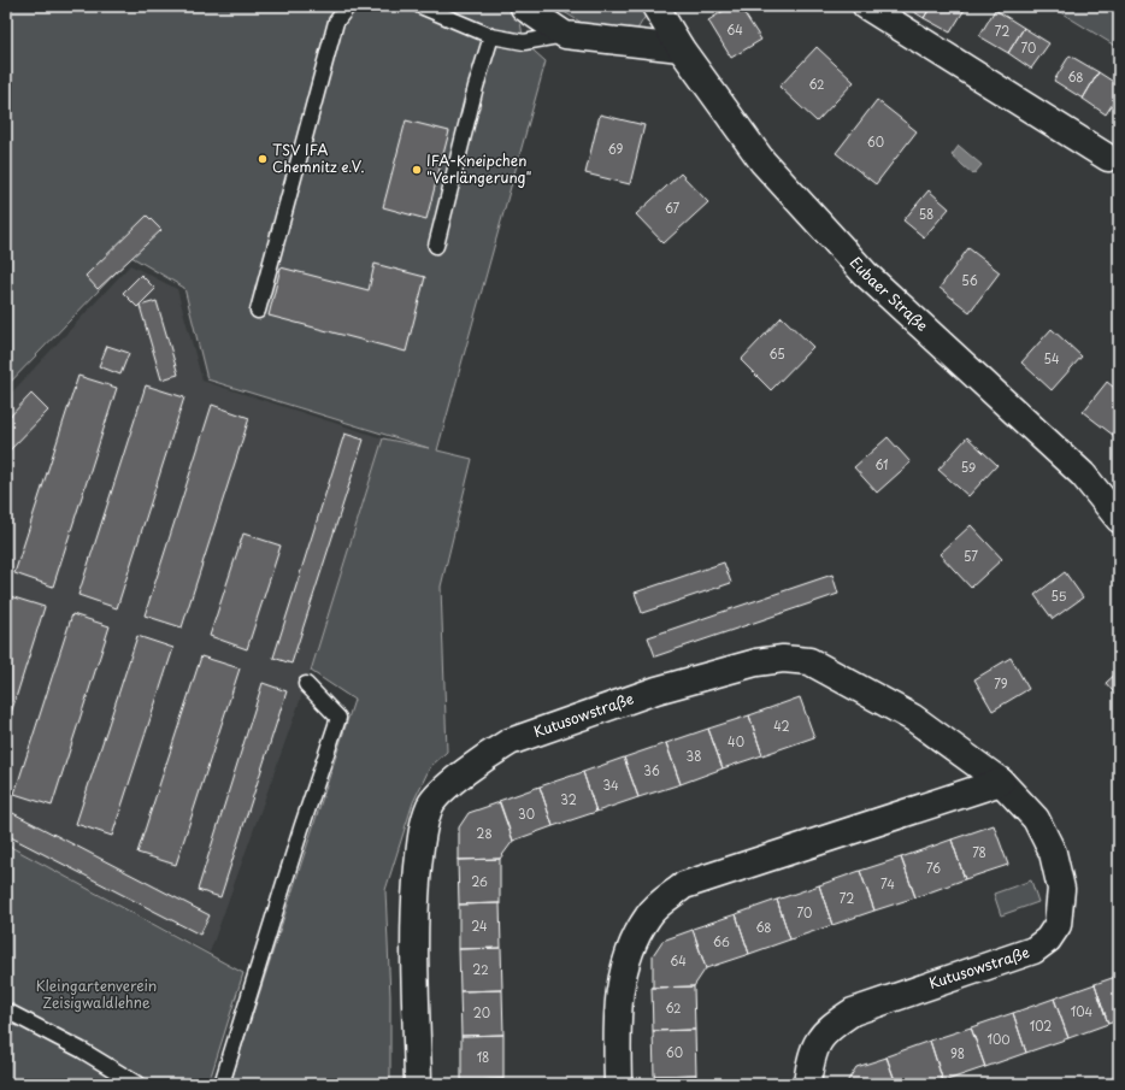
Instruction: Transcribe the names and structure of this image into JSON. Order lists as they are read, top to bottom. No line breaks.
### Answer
{"streets":{"street":["Eubaer Straße","Kutusowstraße"]},"parks":["Kleingartenverein Zeisigwaldlehne"],"places":["TSV IFA Chemnitz e.V.","IFA-Kneipchen \"Verlängerung\""],"house_numbers":["64","72","70","68","62","60","69","67","58","56","65","54","61","59","57","55","79","42","40","38","36","34","32","30","28","78","76","26","74","72","70","24","68","66","64","22","62","104","20","102","100","60","98","18"]}
